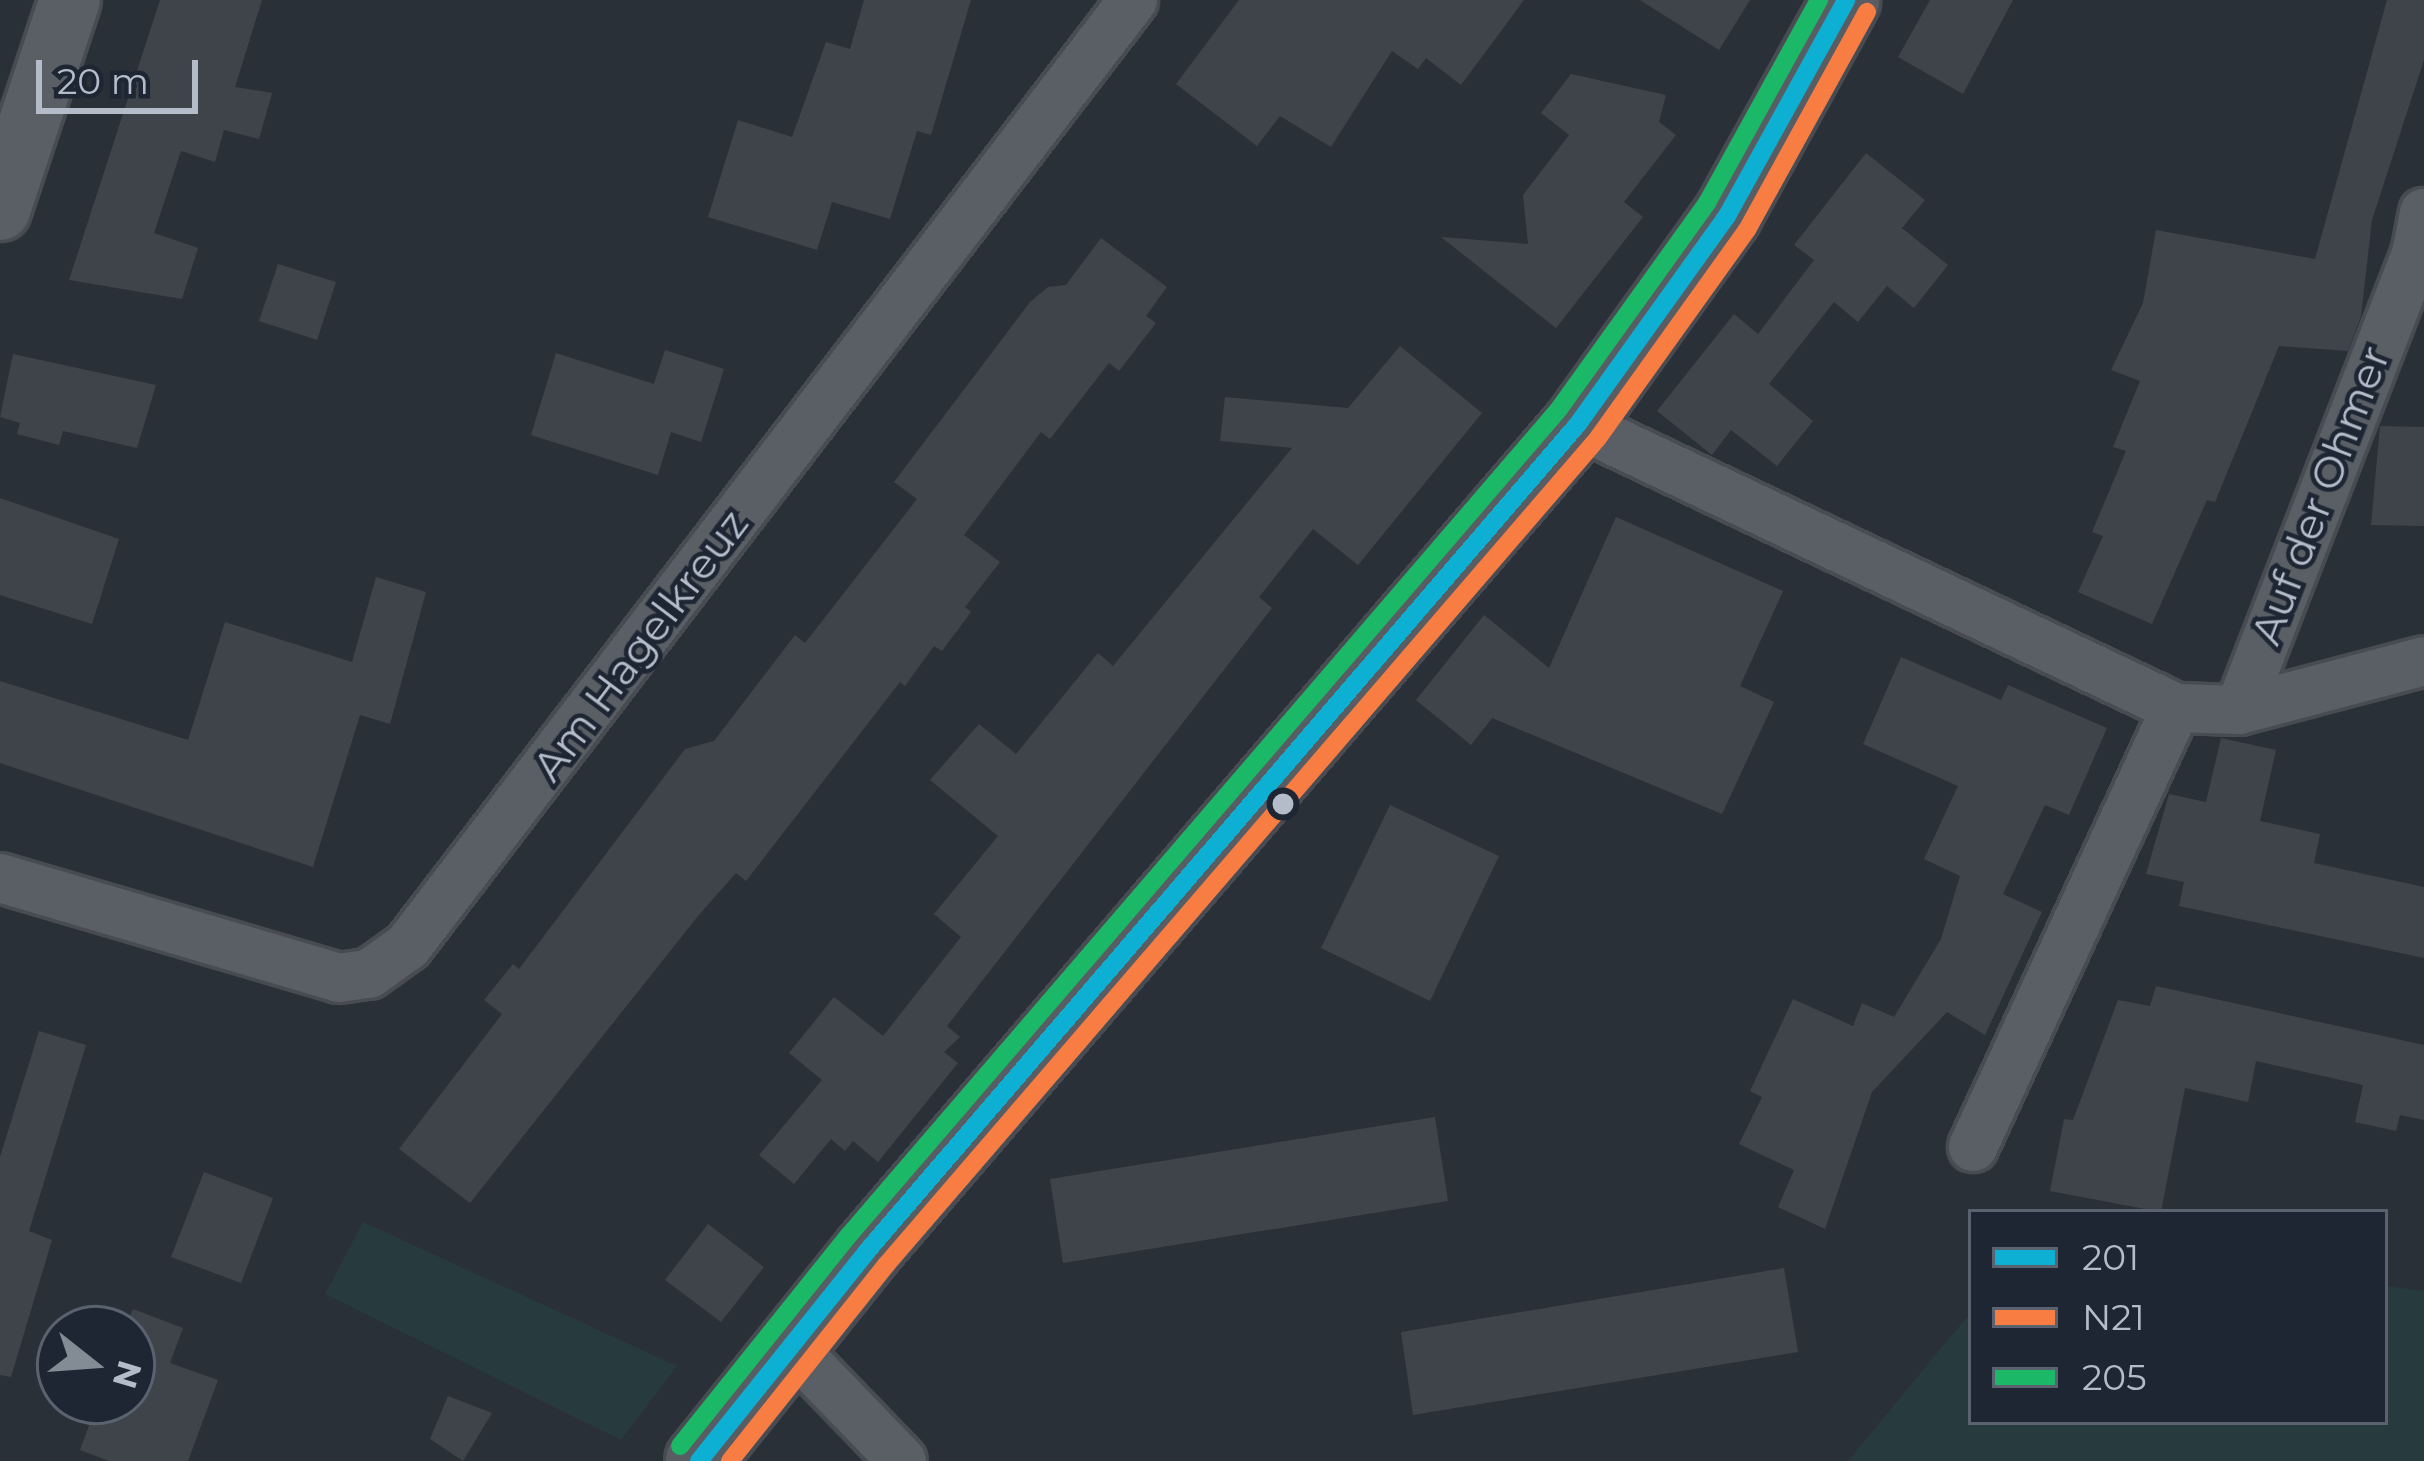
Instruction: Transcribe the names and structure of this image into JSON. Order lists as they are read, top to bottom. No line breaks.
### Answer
{"streets":{"street":["Auf der Ohmer","Am Hagelkreuz"]},"lines":["transit line 201","transit line 205","transit line N21"],"legend":["201","N21","205"],"scale_bar":"20 m","north":"right"}
